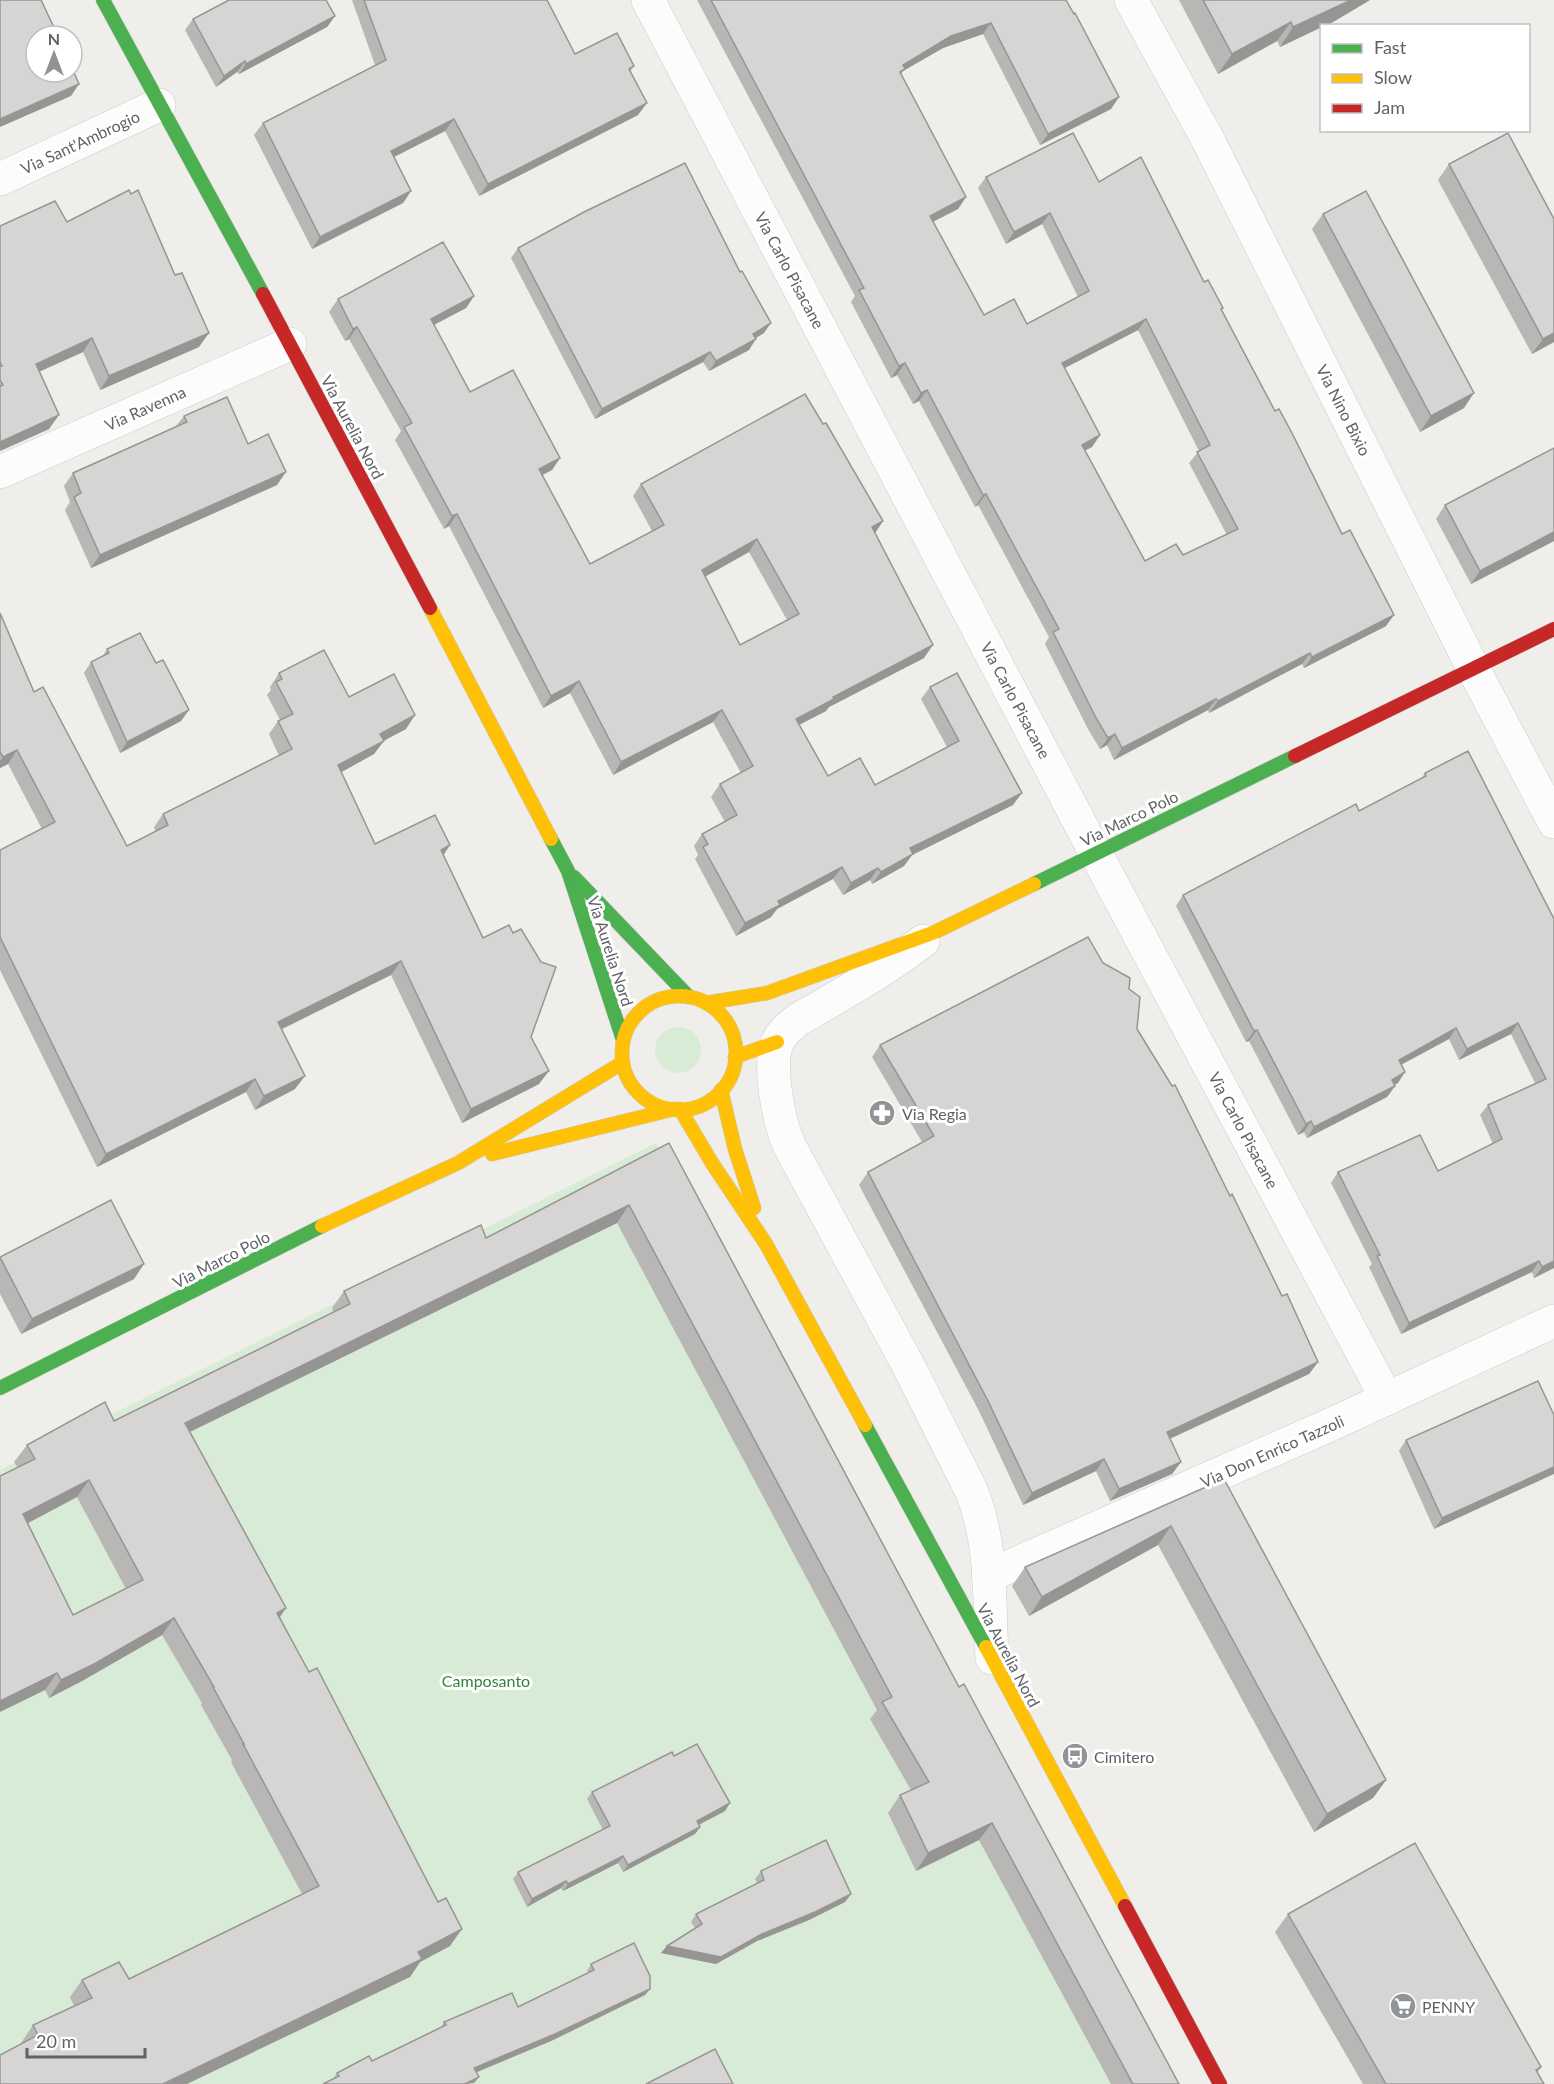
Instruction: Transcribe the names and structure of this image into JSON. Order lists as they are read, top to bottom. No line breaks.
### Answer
{"streets":{"street":["Via Sant'Ambrogio","Via Carlo Pisacane","Via Ravenna","Via Nino Bixio","Via Aurelia Nord","Via Marco Polo","Via Don Enrico Tazzoli"]},"crossings":[["Via Sant'Ambrogio","Via Aurelia Nord"],["Via Carlo Pisacane","Via Marco Polo"],["Via Carlo Pisacane","Via Don Enrico Tazzoli"],["Via Ravenna","Via Aurelia Nord"],["Via Nino Bixio","Via Marco Polo"],["Via Aurelia Nord","Via Marco Polo"]],"parks":["Camposanto"],"places":{"pharmacy":["Via Regia"],"bus stop":["Cimitero"],"supermarket":["PENNY"]},"legend":["Fast","Slow","Jam"],"scale_bar":"20 m","north":"top"}
